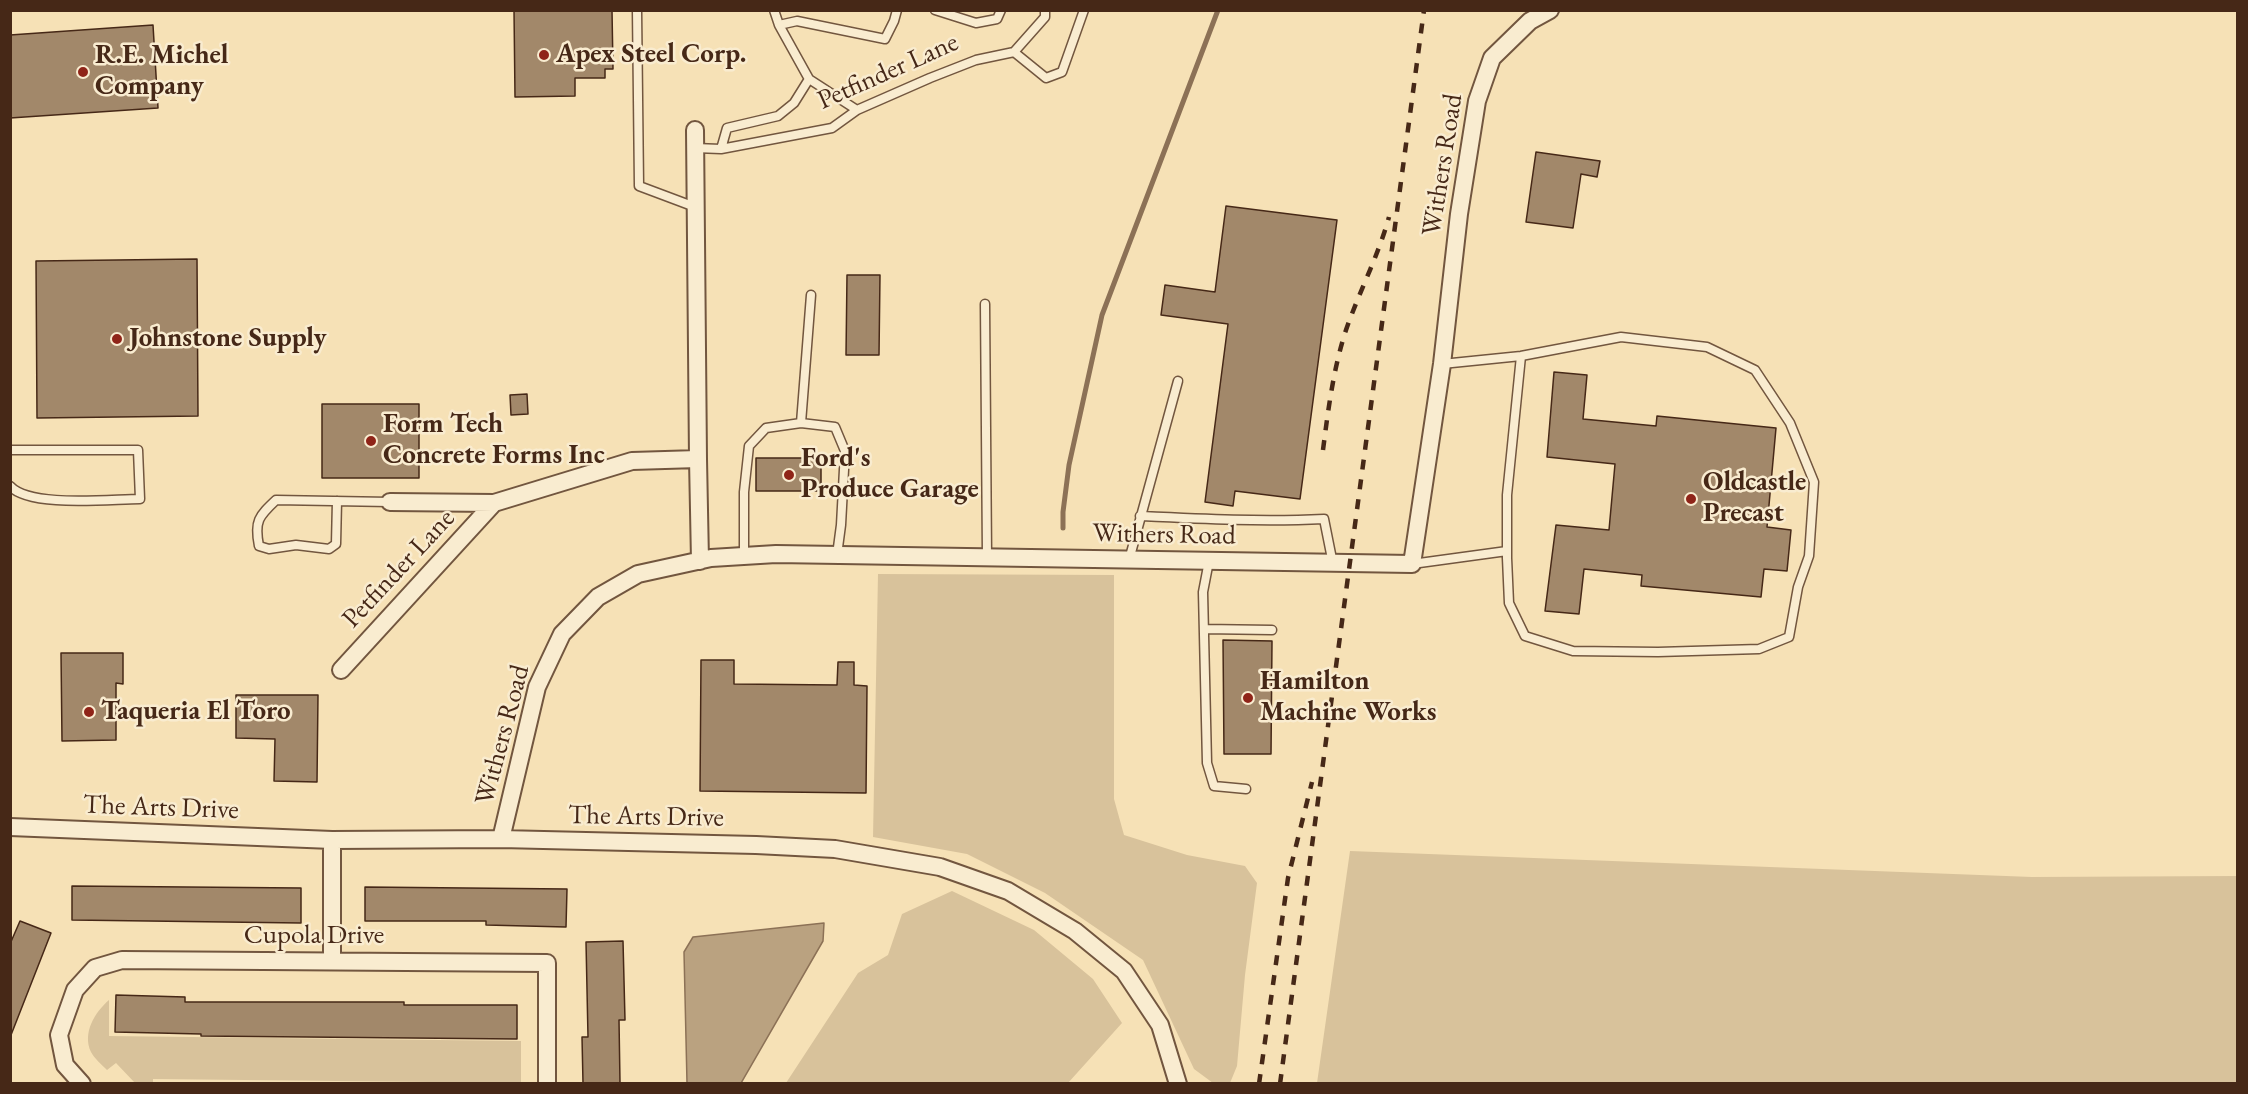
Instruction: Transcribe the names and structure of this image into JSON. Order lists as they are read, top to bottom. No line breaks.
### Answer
{"streets":{"street":["Petfinder Lane","Withers Road","The Arts Drive","Cupola Drive"]},"crossings":[["Withers Road","The Arts Drive"]],"places":["Apex Steel Corp.","R.E. Michel Company","Johnstone Supply","Form Tech Concrete Forms Inc","Ford's Produce Garage","Oldcastle Precast","Hamilton Machine Works","Taqueria El Toro"]}
